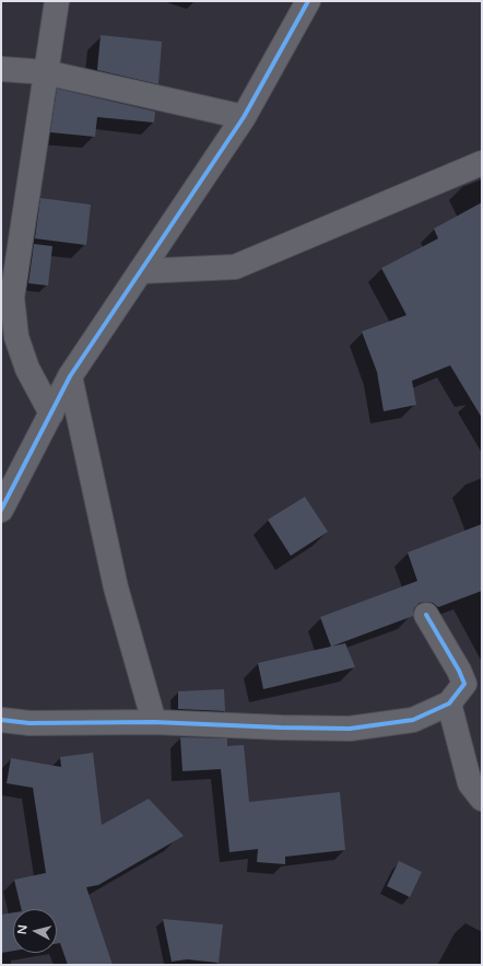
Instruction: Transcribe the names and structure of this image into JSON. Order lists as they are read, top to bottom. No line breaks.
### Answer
{"north":"left"}
